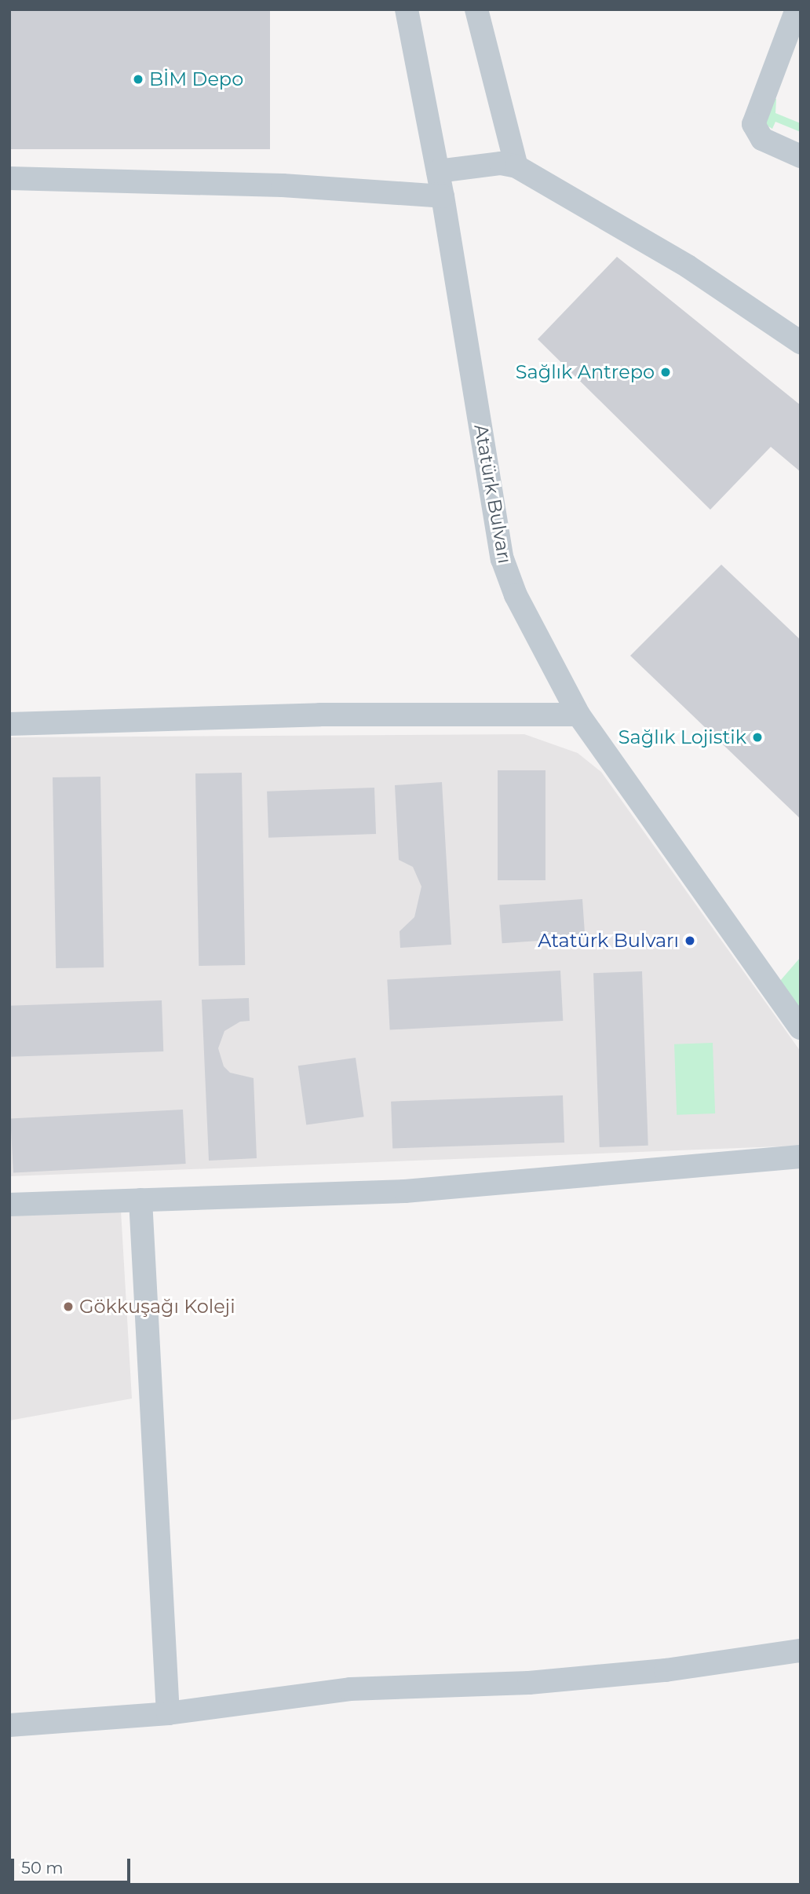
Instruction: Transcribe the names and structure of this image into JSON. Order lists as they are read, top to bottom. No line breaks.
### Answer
{"streets":{"street":["Atatürk Bulvarı"]},"places":["BİM Depo","Sağlık Antrepo","Sağlık Lojistik","Atatürk Bulvarı","Gökkuşağı Koleji"],"scale_bar":"50 m"}
